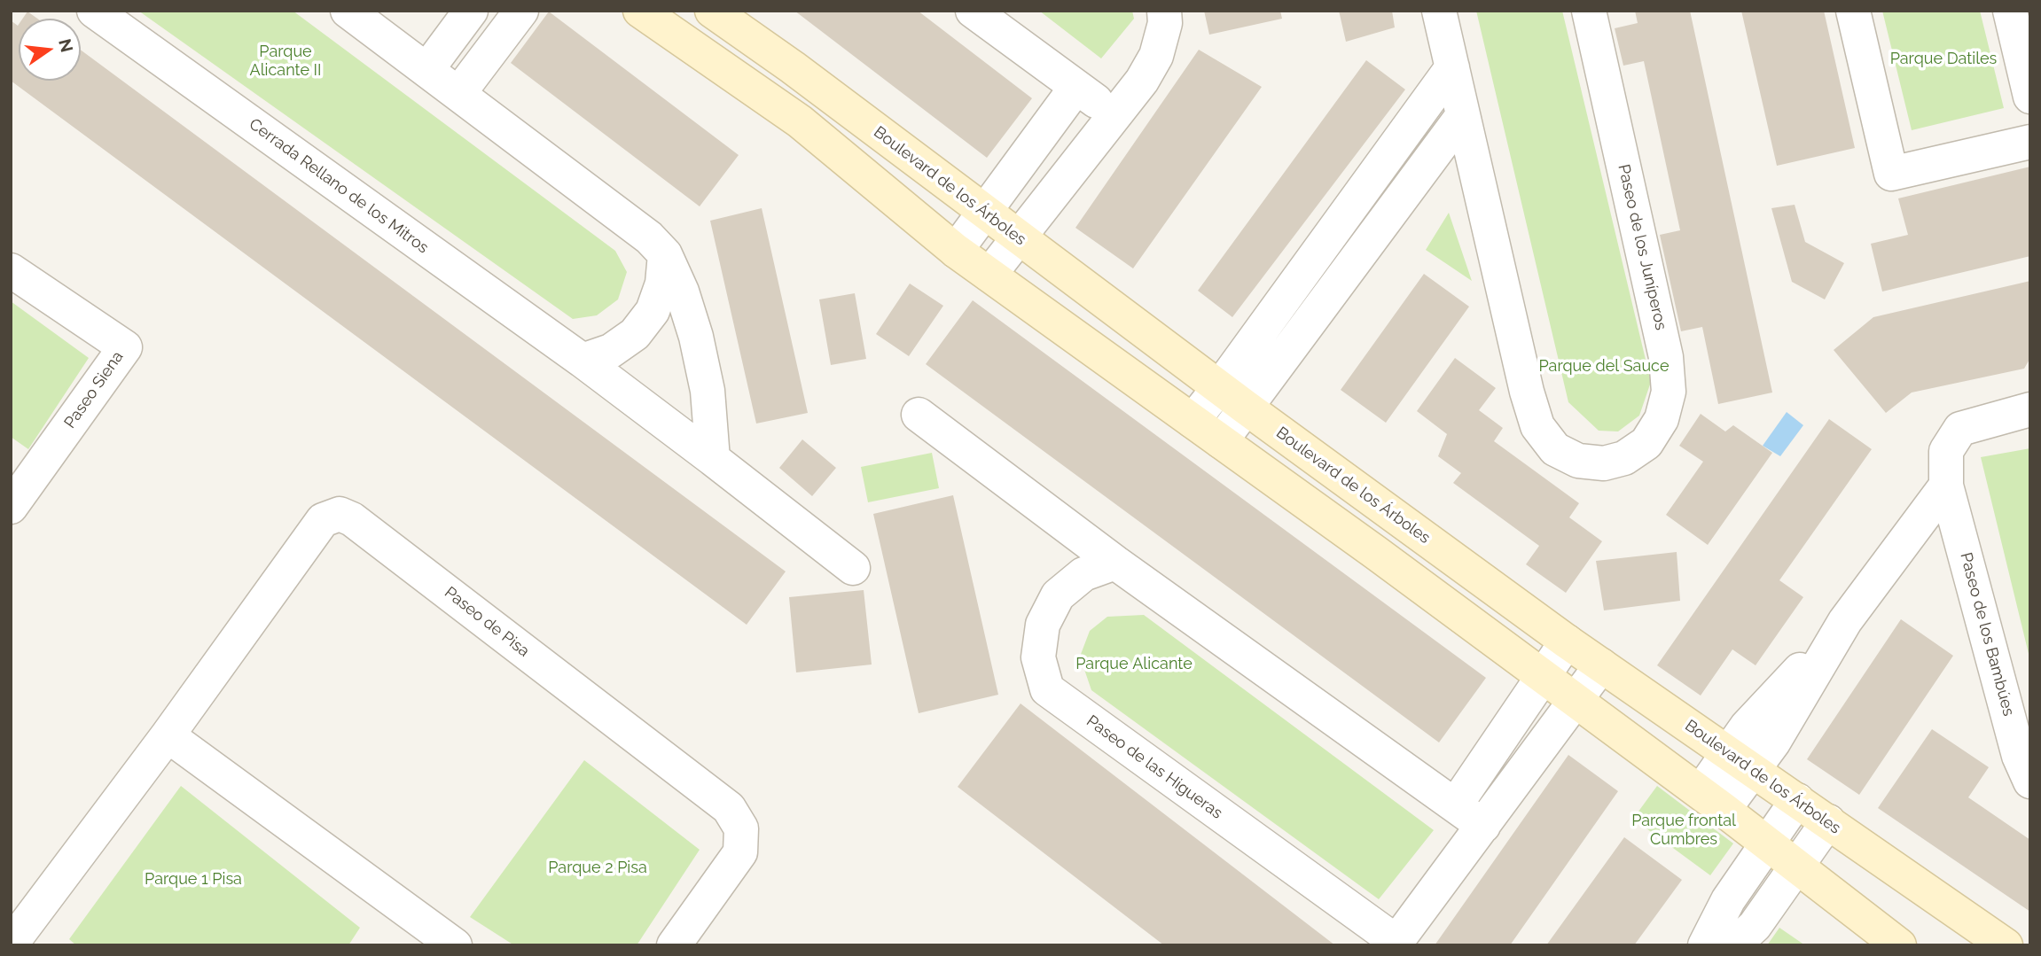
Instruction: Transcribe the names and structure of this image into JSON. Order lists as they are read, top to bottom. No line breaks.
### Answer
{"streets":{"main road":["Boulevard de los Árboles"],"street":["Cerrada Rellano de los Mitros","Paseo de los Juníperos","Paseo Siena","Paseo de Pisa","Paseo de los Bambúes","Paseo de las Higueras"]},"crossings":[["Boulevard de los Árboles","Paseo de las Higueras"]],"parks":["Parque Alicante II","Parque Datiles","Parque del Sauce","Parque Alicante","Parque frontal Cumbres","Parque 2 Pisa","Parque 1 Pisa"],"north":"right"}
